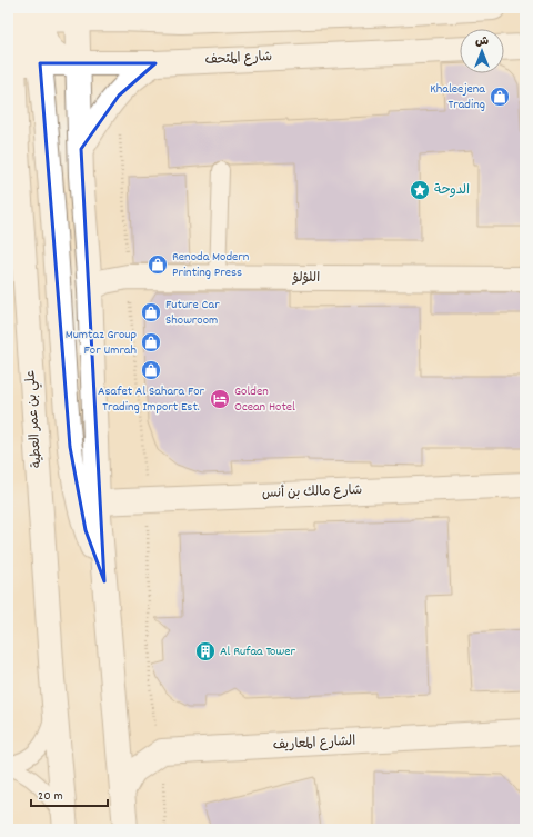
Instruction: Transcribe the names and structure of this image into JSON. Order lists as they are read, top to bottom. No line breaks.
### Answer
{"streets":{"main road":["شارع المتحف","اللؤلؤ","علي بن عمر العطية","شارع مالك بن أنس","الشارع المعاريف"]},"crossings":[["شارع المتحف","علي بن عمر العطية"]],"places":{"shop":["Khaleejena Trading","Renoda Modern Printing Press","Future Car Showroom","Mumtaz Group For Umrah","Asafet Al Sahara For Trading Import Est."],"place":["الدوحة"],"hotel":["Golden Ocean Hotel"],"building":["Al Rufaa Tower"]},"scale_bar":"20 m","north":"top"}
